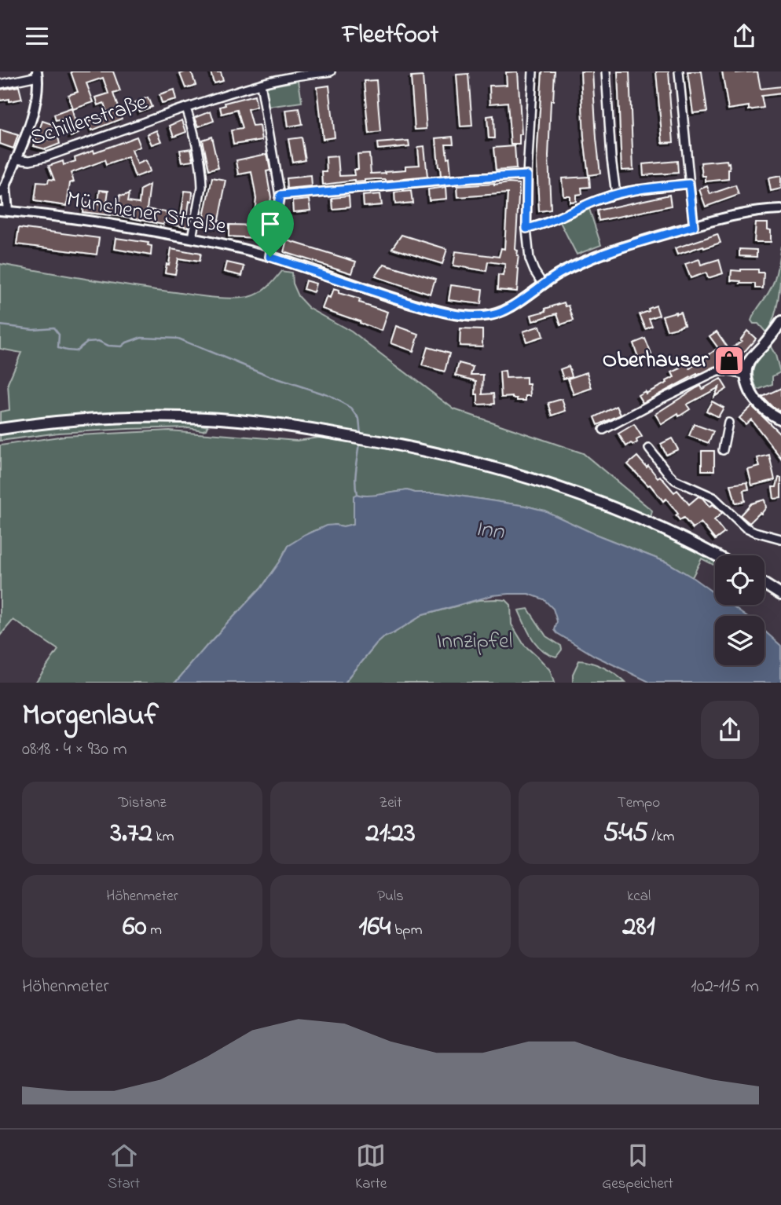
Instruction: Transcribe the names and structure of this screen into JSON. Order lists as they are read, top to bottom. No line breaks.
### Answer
{"streets":{"street":["Schillerstraße","Münchener Straße"]},"water":["Inn"],"parks":["Innzipfel"],"places":{"shop":["Oberhauser"]},"page":{"header":"Fleetfoot","heading":["Morgenlauf","08:18 · 4 × 930 m"],"stats":[["Distanz","3.72 km"],["Zeit","21:23"],["Tempo","5:45 /km"],["Höhenmeter","60 m"],["Puls","164 bpm"],["kcal","281"]],"chart":["Höhenmeter","102–115 m"],"tabs":["Start","Karte","Gespeichert"]}}
